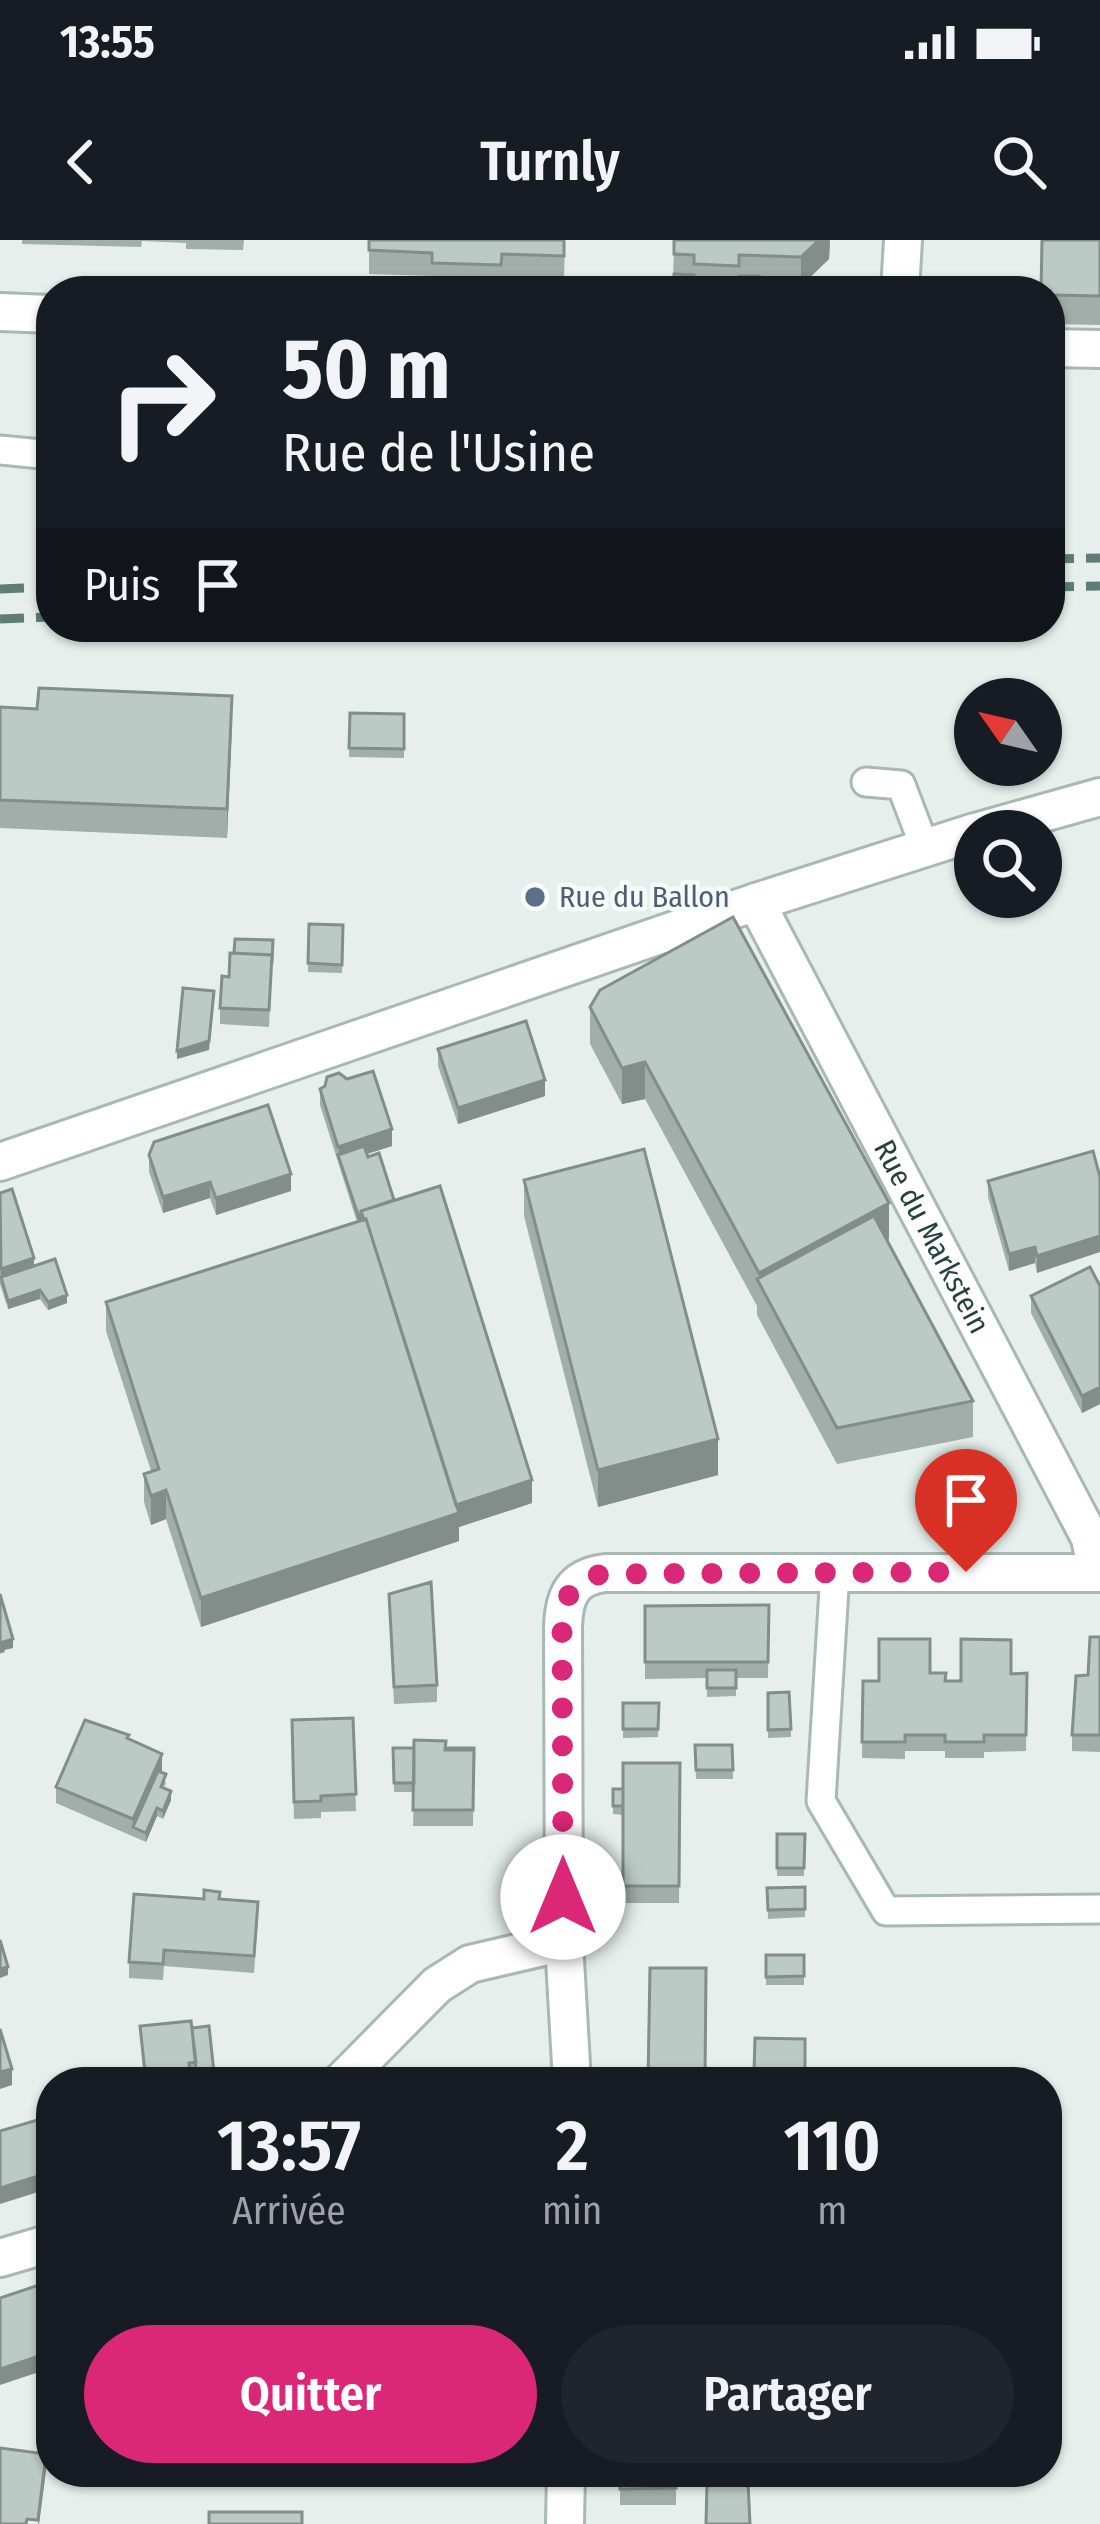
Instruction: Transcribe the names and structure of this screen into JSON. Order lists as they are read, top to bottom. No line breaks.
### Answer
{"streets":{"street":["Rue du Markstein"]},"places":["Rue du Ballon"],"north":"top left","page":{"status":"13:55","header":"Turnly","turn":["50 m","Rue de l'Usine"],"then":"Puis","eta":["13:57","Arrivée","2","min","110","m"],"buttons":["Quitter","Partager"]}}
